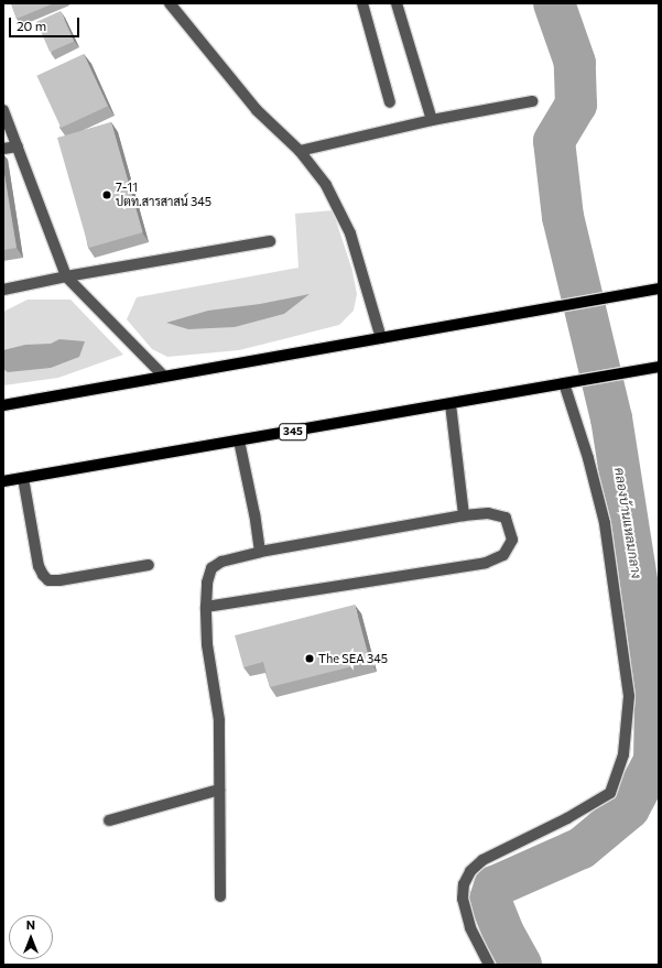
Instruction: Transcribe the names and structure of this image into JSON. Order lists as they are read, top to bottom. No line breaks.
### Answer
{"streets":{"main road":["345"]},"water":["คลองบ้านแหลมกลาง"],"places":["7-11 ปตท.สารสาสน์ 345","The SEA 345"],"scale_bar":"20 m","north":"top"}
